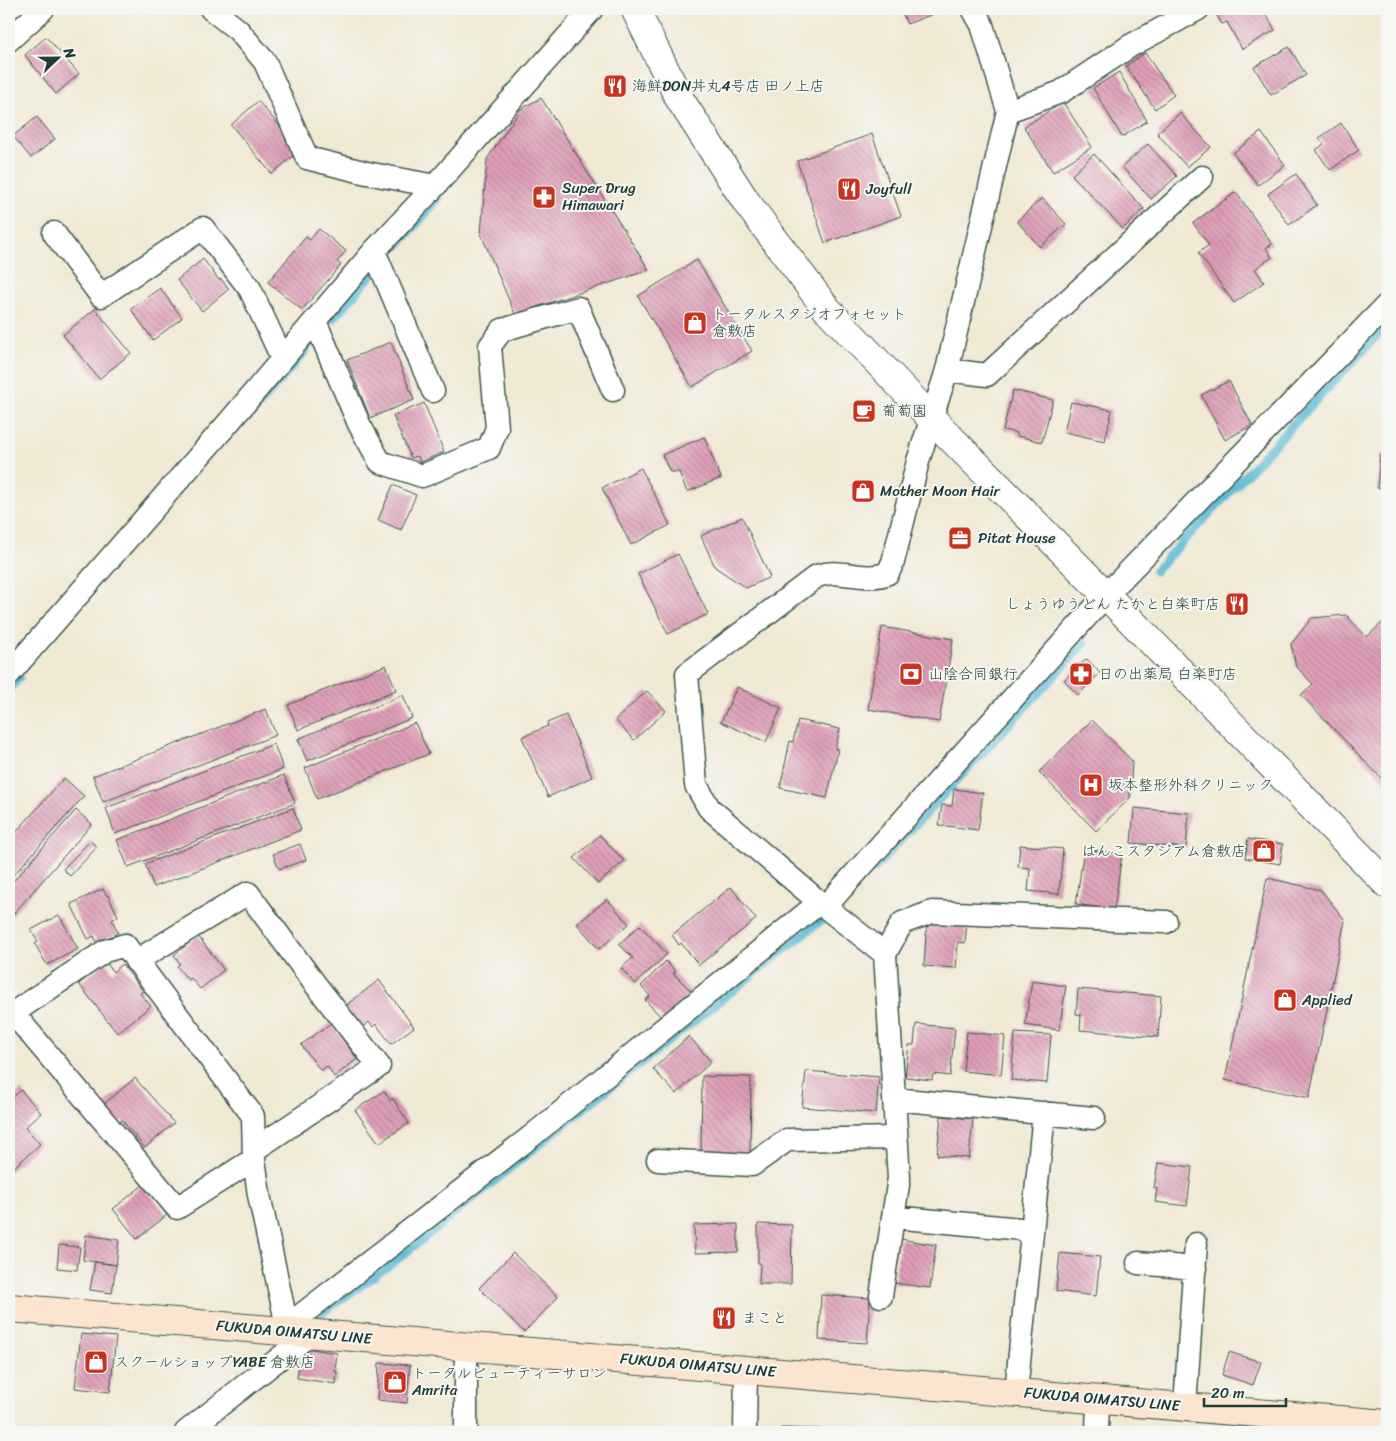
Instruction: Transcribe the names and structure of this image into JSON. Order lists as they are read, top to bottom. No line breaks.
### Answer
{"streets":{"main road":["FUKUDA OIMATSU LINE"]},"places":{"restaurant":["海鮮DON丼丸4号店 田ノ上店","Joyfull","しょうゆうどん たかと白楽町店","まこと"],"pharmacy":["Super Drug Himawari","日の出薬局 白楽町店"],"shop":["トータルスタジオフォセット 倉敷店","Mother Moon Hair","はんこスタジアム倉敷店","Applied","スクールショップYABE 倉敷店","トータルビューティーサロン Amrita"],"cafe":["葡萄園"],"office":["Pitat House"],"bank":["山陰合同銀行"],"hospital":["坂本整形外科クリニック"]},"scale_bar":"20 m","north":"right"}
